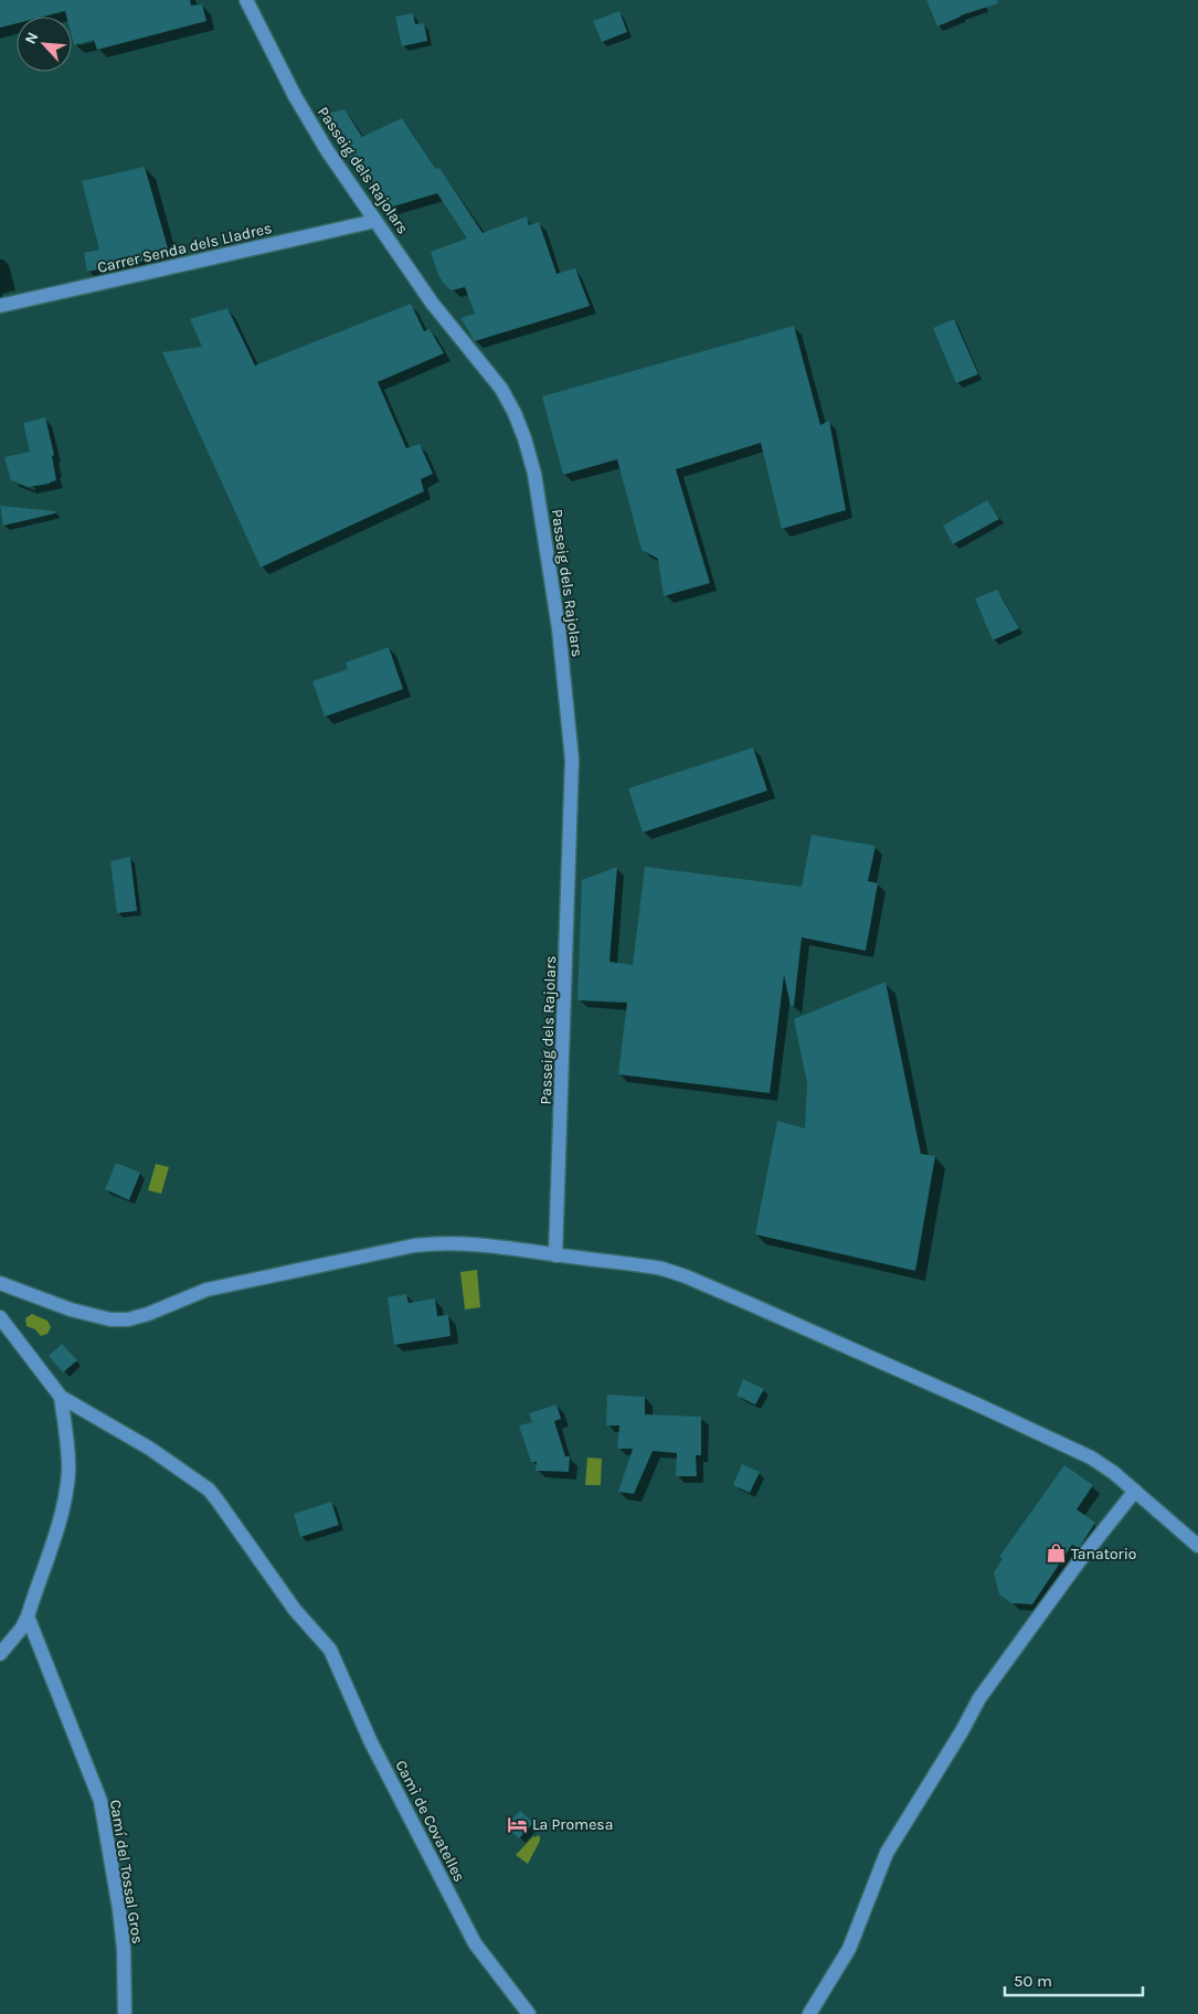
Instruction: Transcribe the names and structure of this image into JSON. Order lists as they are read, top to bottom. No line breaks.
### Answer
{"streets":{"street":["Passeig dels Rajolars","Carrer Senda dels Lladres","Camì de Covatelles","Camí del Tossal Gros"]},"crossings":[["Passeig dels Rajolars","Carrer Senda dels Lladres"]],"places":{"shop":["Tanatorio"],"hotel":["La Promesa"]},"scale_bar":"50 m","north":"top left"}
